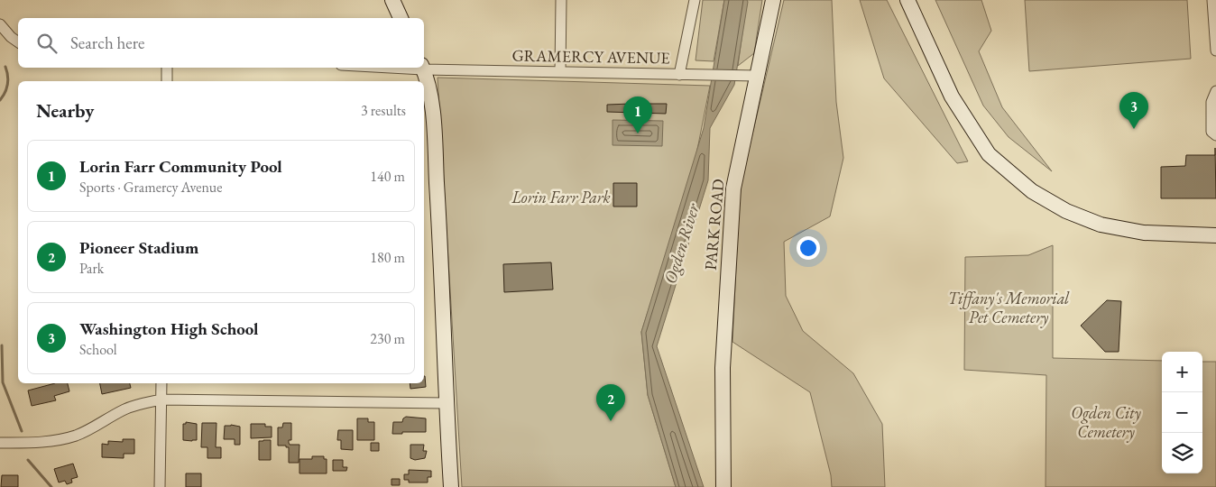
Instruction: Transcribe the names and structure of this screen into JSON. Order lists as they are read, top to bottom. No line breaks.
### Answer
{"streets":{"street":["GRAMERCY AVENUE","PARK ROAD"]},"crossings":[["GRAMERCY AVENUE","PARK ROAD"]],"water":["Ogden River"],"parks":["Lorin Farr Park","Tiffany's Memorial Pet Cemetery","Ogden City Cemetery"],"page":{"search":"Search here","heading":["Nearby","3 results"],"pins":["3","1","2"],"list":[{"mark":"1","name":"Lorin Farr Community Pool","note":"Sports · Gramercy Avenue","value":"140 m"},{"mark":"2","name":"Pioneer Stadium","note":"Park","value":"180 m"},{"mark":"3","name":"Washington High School","note":"School","value":"230 m"}],"map_buttons":["+","−"]}}
